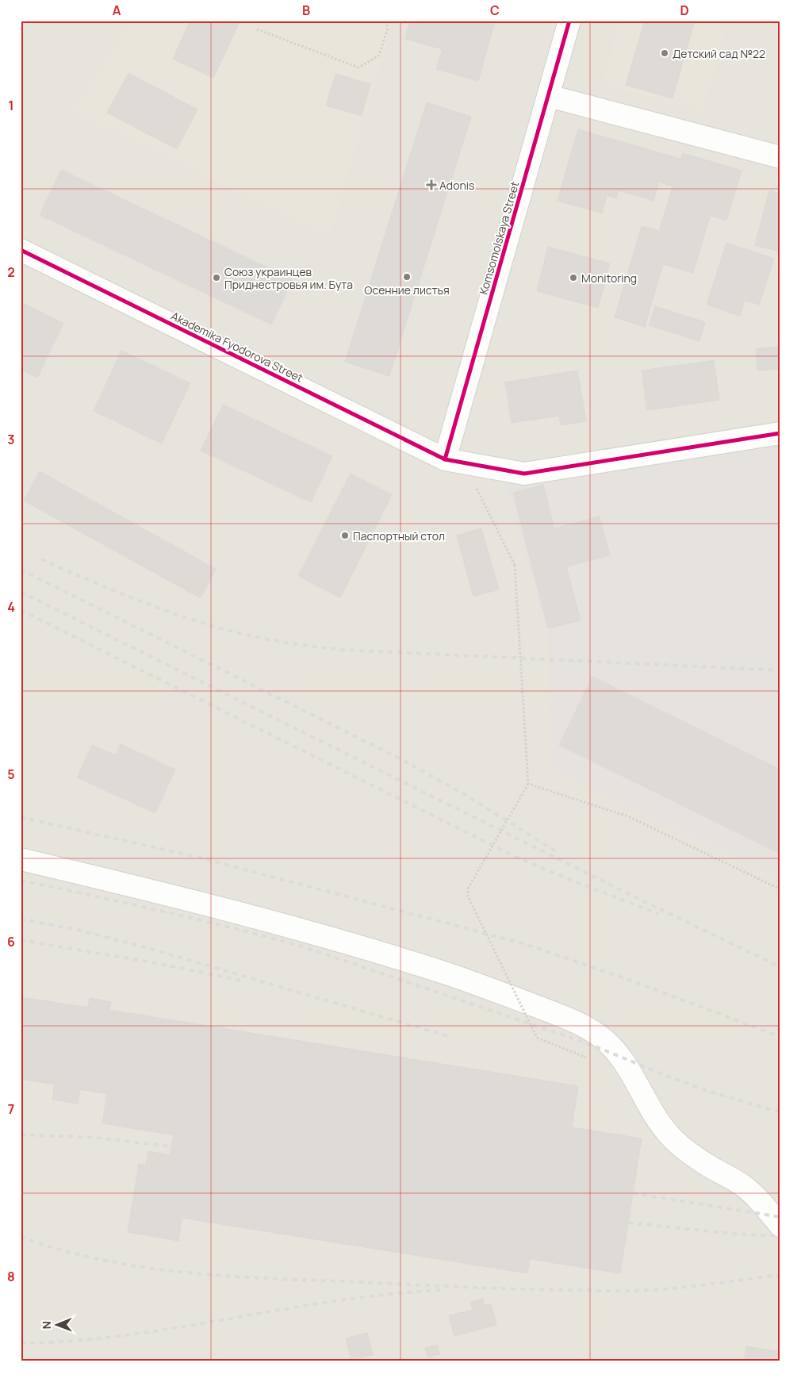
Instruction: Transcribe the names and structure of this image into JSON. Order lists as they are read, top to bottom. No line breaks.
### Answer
{"streets":{"street":["Komsomolskaya Street","Akademika Fyodorova Street"]},"crossings":[["Komsomolskaya Street","Akademika Fyodorova Street"]],"places":{"other":["Детский сад №22","Осенние листья","Союз украинцев Приднестровья им. Бута","Monitoring","Паспортный стол"],"health":["Adonis"]},"north":"left","grid":{"columns":["A","B","C","D"],"rows":["1","2","3","4","5","6","7","8"]}}
